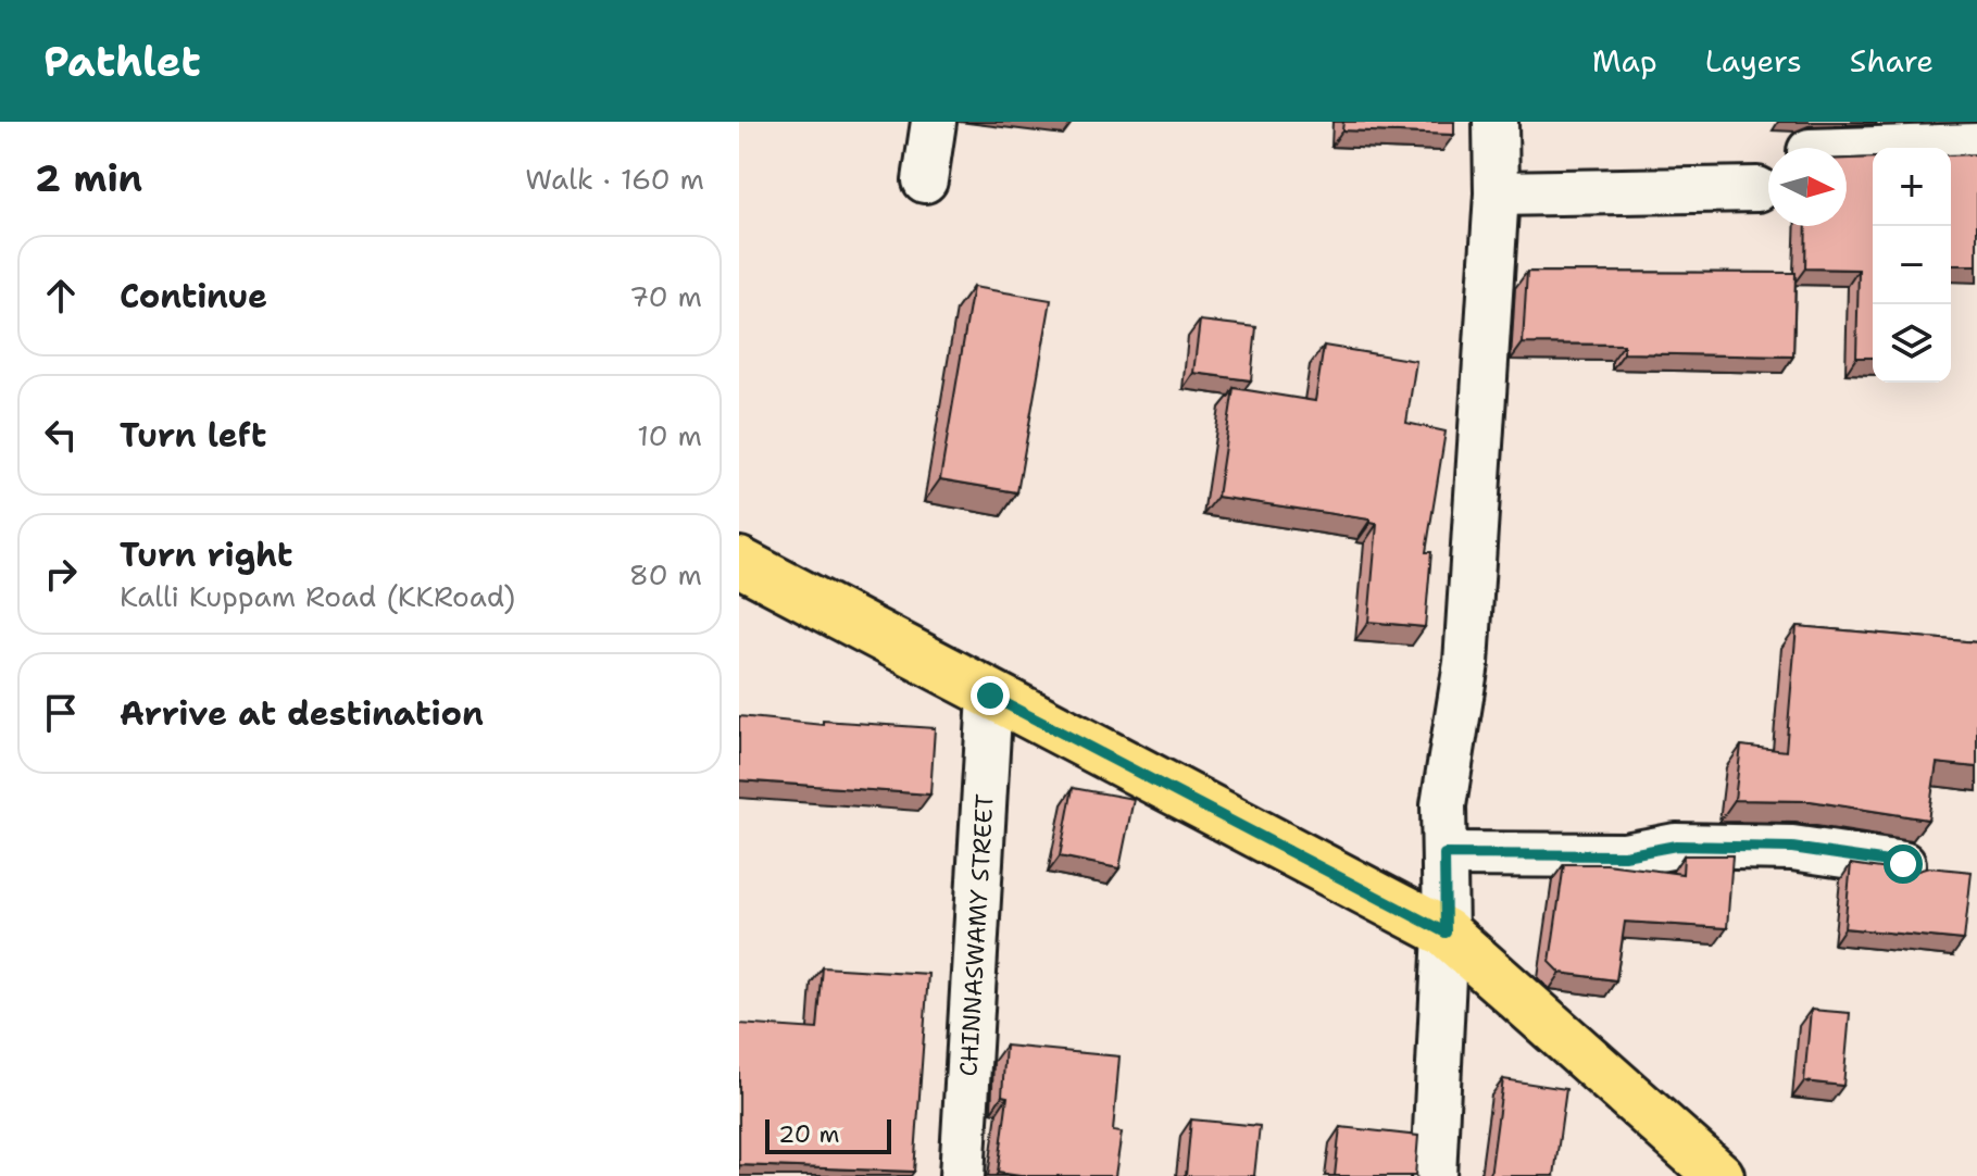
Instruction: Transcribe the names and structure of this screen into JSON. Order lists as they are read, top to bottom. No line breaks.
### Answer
{"streets":{"street":["CHINNASWAMY STREET"]},"scale_bar":"20 m","north":"right","page":{"header":"Pathlet","nav":["Map","Layers","Share"],"heading":["2 min","Walk · 160 m"],"map_buttons":["+","−"],"list":[["Continue","70 m"],["Turn left","10 m"],["Turn right","Kalli Kuppam Road (KKRoad)","80 m"],"Arrive at destination"],"scale":"20 m"}}
